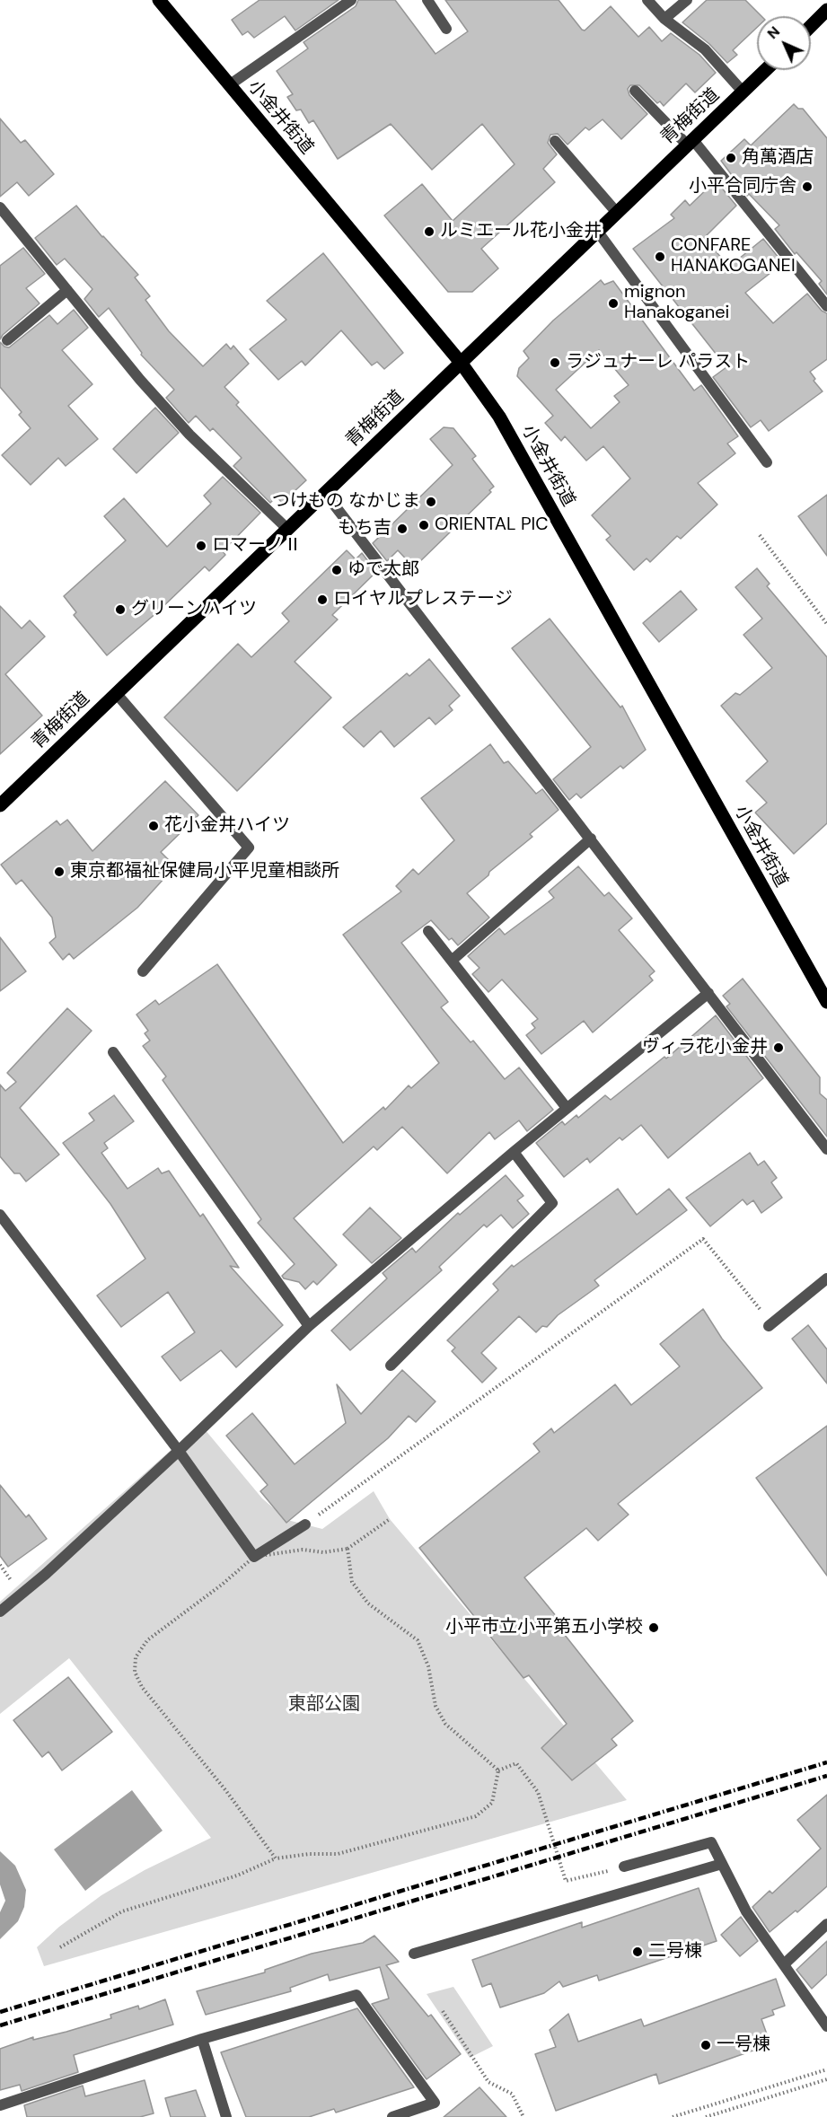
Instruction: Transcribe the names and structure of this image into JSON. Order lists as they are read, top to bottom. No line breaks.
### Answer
{"streets":{"main road":["青梅街道","小金井街道"]},"crossings":[["青梅街道","小金井街道"]],"parks":["東部公園"],"places":["角萬酒店","小平合同庁舎","ルミエール花小金井","CONFARE HANAKOGANEI","mignon Hanakoganei","ラジュナーレ パラスト","つけもの なかじま","ORIENTAL PIC","もち吉","ロマーノⅡ","ゆで太郎","ロイヤルプレステージ","グリーンハイツ","花小金井ハイツ","東京都福祉保健局小平児童相談所","ヴィラ花小金井","小平市立小平第五小学校","二号棟","一号棟"],"north":"top left"}
